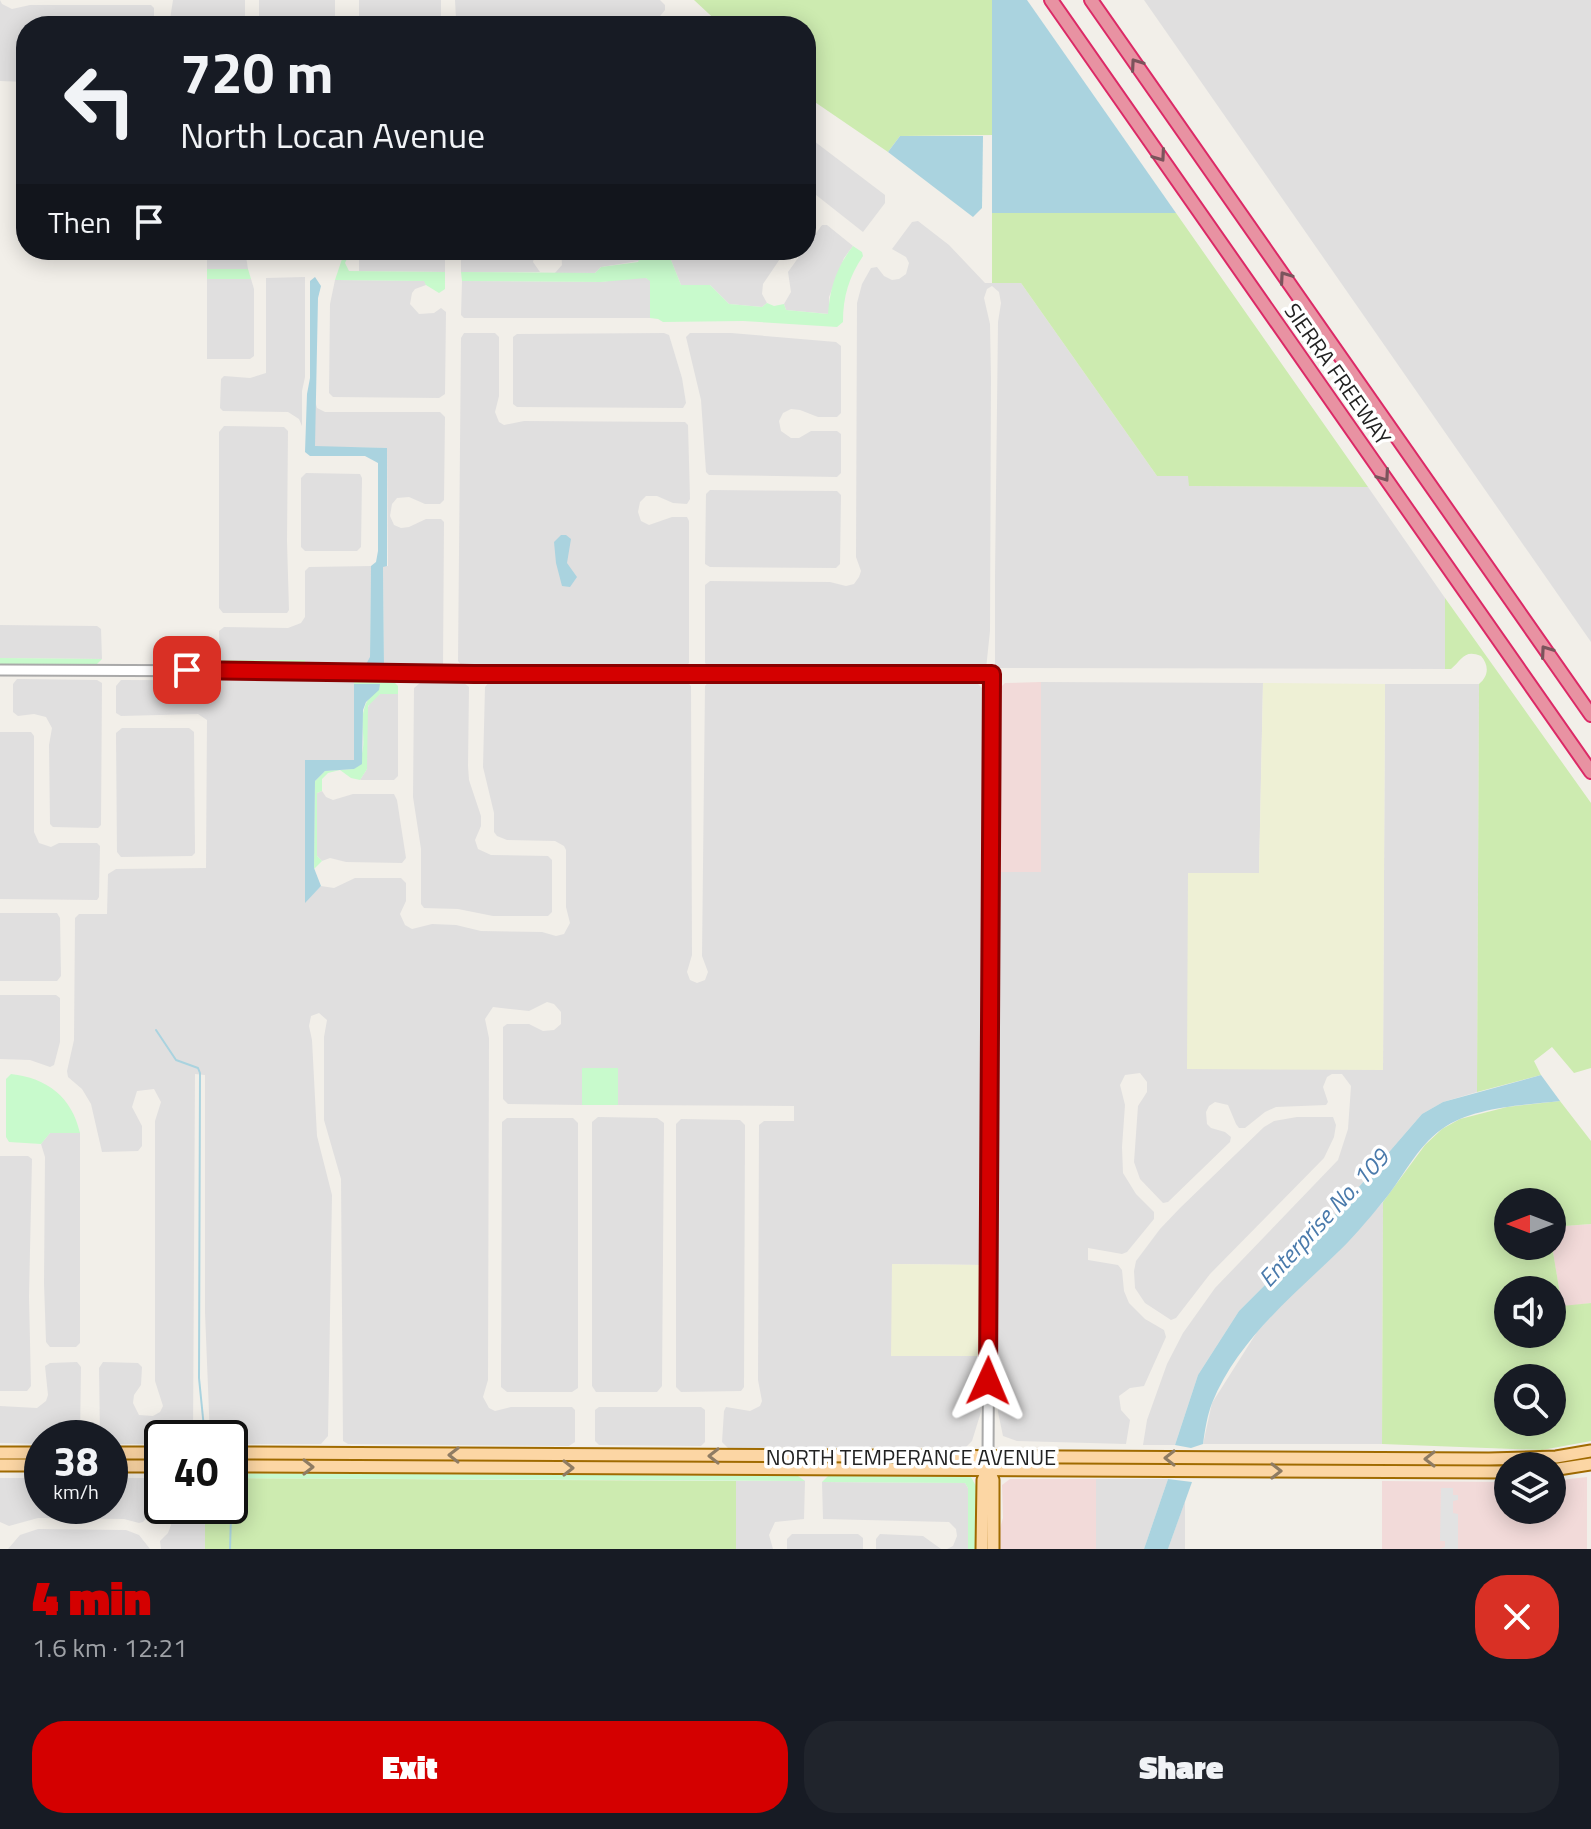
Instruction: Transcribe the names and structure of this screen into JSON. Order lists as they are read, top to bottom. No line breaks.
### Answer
{"streets":{"highway":["SIERRA FREEWAY"],"main road":["NORTH TEMPERANCE AVENUE"]},"water":["Enterprise No. 109"],"north":"left","page":{"turn":["720 m","North Locan Avenue"],"then":"Then","speed":"38 km/h","limit":"40","heading":["4 min","1.6 km · 12:21"],"buttons":["Exit","Share"]}}
